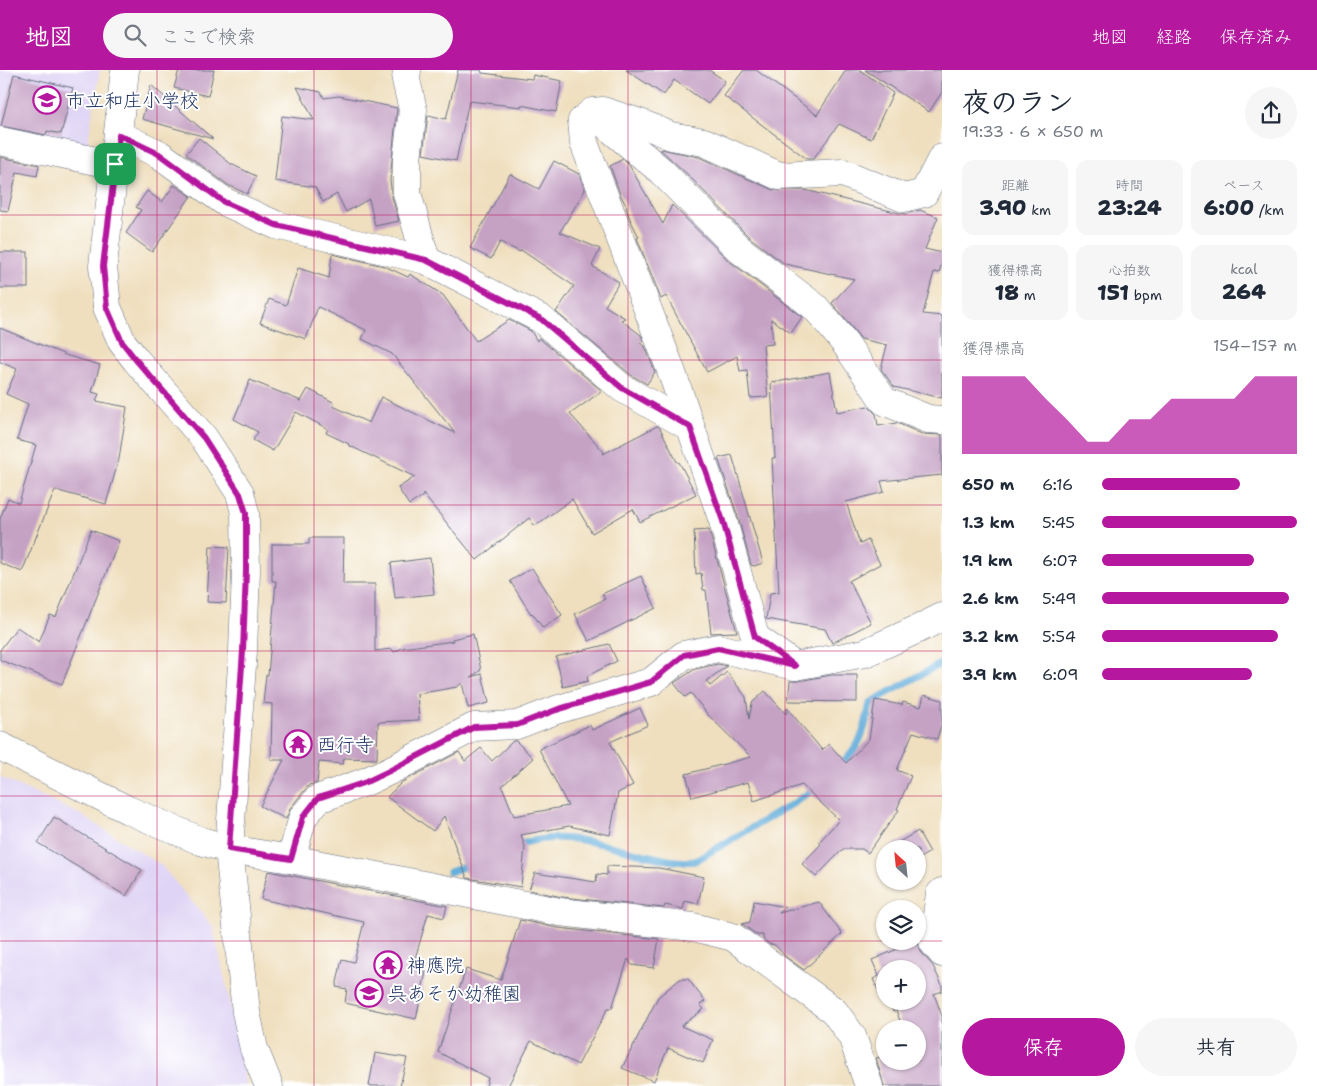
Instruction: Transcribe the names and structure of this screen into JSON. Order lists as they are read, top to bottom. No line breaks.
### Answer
{"places":{"school or university":["市立和庄小学校","呉あそか幼稚園"],"temple":["西行寺","神應院"]},"north":"top left","page":{"header":"地図","search":"ここで検索","nav":["地図","経路","保存済み"],"heading":["夜のラン","19:33 · 6 × 650 m"],"stats":[["距離","3.90 km"],["時間","23:24"],["ペース","6:00 /km"],["獲得標高","18 m"],["心拍数","151 bpm"],["kcal","264"]],"chart":["獲得標高","154–157 m"],"list":[{"name":"650 m","note":"6:16"},{"name":"1.3 km","note":"5:45"},{"name":"1.9 km","note":"6:07"},{"name":"2.6 km","note":"5:49"},{"name":"3.2 km","note":"5:54"},{"name":"3.9 km","note":"6:09"}],"map_buttons":["+","−"],"buttons":["保存","共有"]}}
